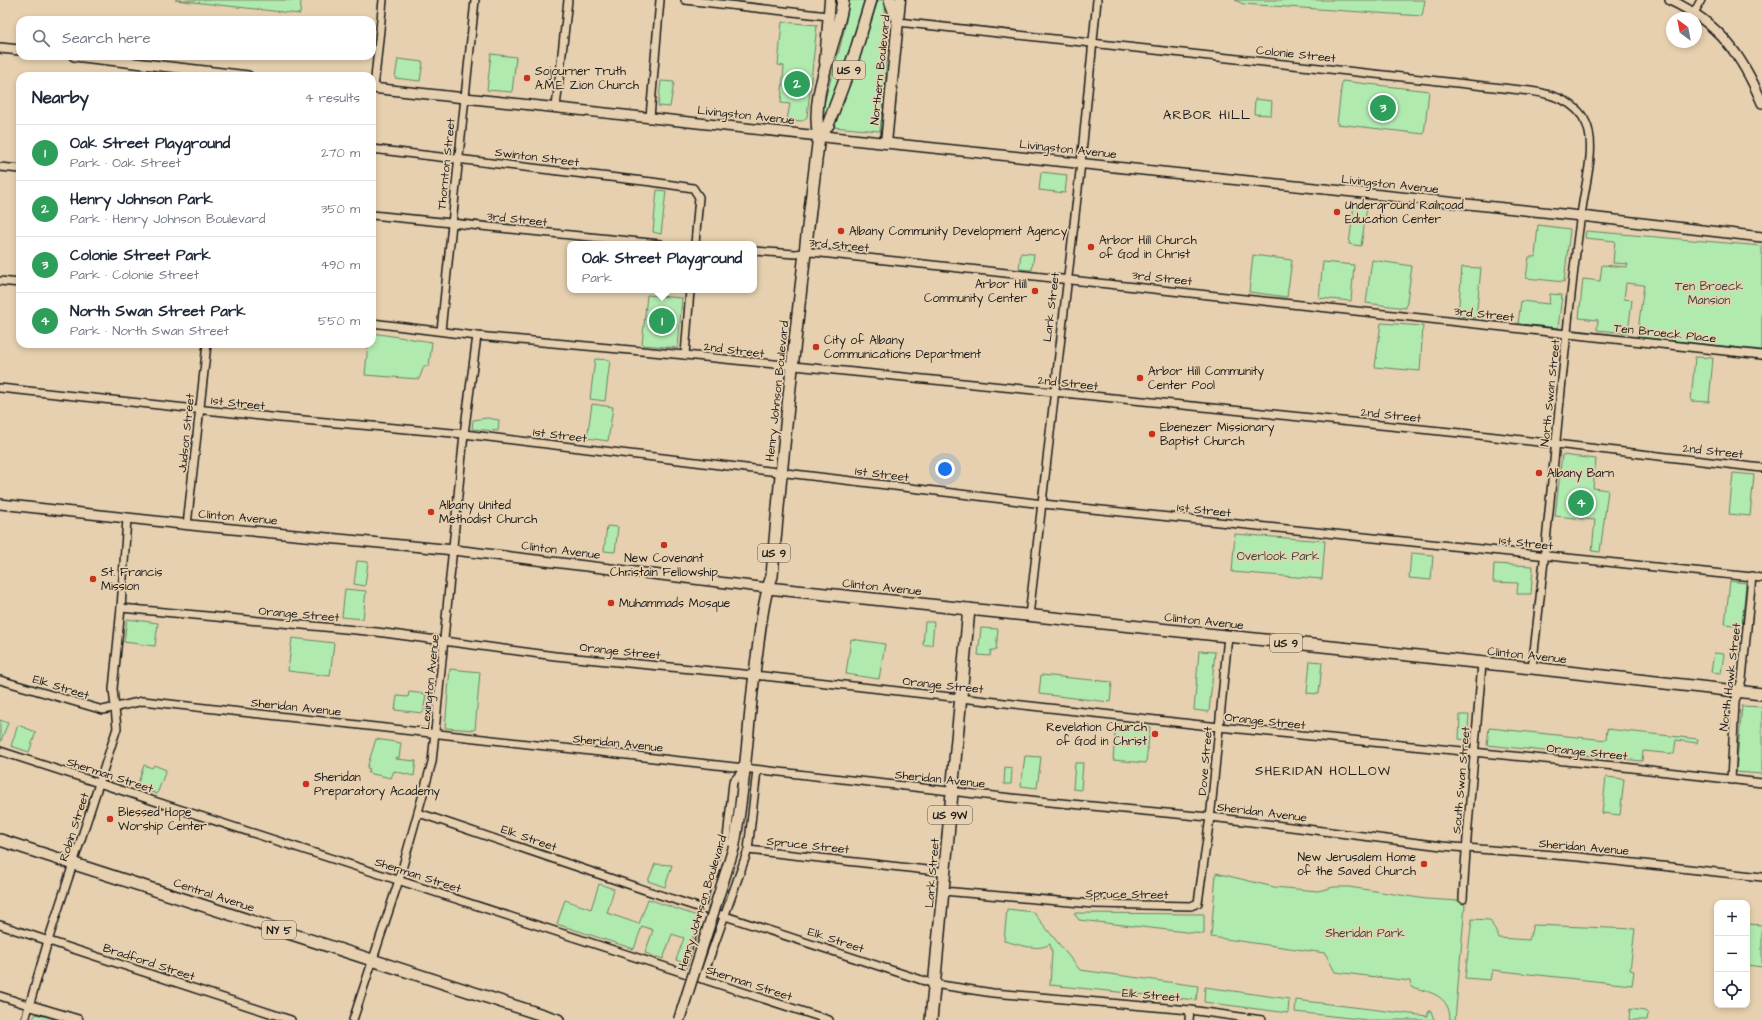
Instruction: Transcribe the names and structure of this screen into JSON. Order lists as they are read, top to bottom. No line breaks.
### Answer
{"streets":{"main road":["US 9","Northern Boulevard","Livingston Avenue","Lark Street","Henry Johnson Boulevard","Clinton Avenue","US 9W","Central Avenue","NY 5"],"street":["Colonie Street","Swinton Street","Thornton Street","3rd Street","Ten Broeck Place","2nd Street","North Swan Street","1st Street","Judson Street","Orange Street","North Hawk Street","Lexington Avenue","Elk Street","Sheridan Avenue","Dove Street","Sherman Street","South Swan Street","Robin Street","Spruce Street","Bradford Street"]},"crossings":[["Colonie Street","Northern Boulevard"],["Colonie Street","Livingston Avenue"],["Colonie Street","Lark Street"],["Colonie Street","North Swan Street"],["US 9","Livingston Avenue"],["US 9","Henry Johnson Boulevard"],["Northern Boulevard","Livingston Avenue"],["Livingston Avenue","Thornton Street"],["Livingston Avenue","Lark Street"],["Livingston Avenue","Henry Johnson Boulevard"],["Livingston Avenue","North Swan Street"],["Swinton Street","Thornton Street"],["Thornton Street","3rd Street"],["Thornton Street","2nd Street"],["3rd Street","Lark Street"],["3rd Street","Ten Broeck Place"],["3rd Street","Henry Johnson Boulevard"],["3rd Street","North Swan Street"],["Lark Street","2nd Street"],["Lark Street","1st Street"],["Lark Street","Clinton Avenue"],["Lark Street","Orange Street"],["Lark Street","Elk Street"],["Lark Street","Sheridan Avenue"],["Lark Street","Spruce Street"],["Ten Broeck Place","North Swan Street"],["2nd Street","Henry Johnson Boulevard"],["2nd Street","North Swan Street"],["2nd Street","Lexington Avenue"],["Henry Johnson Boulevard","1st Street"],["Henry Johnson Boulevard","Clinton Avenue"],["Henry Johnson Boulevard","Orange Street"],["Henry Johnson Boulevard","Elk Street"],["Henry Johnson Boulevard","Sheridan Avenue"],["Henry Johnson Boulevard","Sherman Street"],["Henry Johnson Boulevard","Spruce Street"],["North Swan Street","1st Street"],["North Swan Street","Clinton Avenue"],["1st Street","Judson Street"],["1st Street","North Hawk Street"],["1st Street","Lexington Avenue"],["Judson Street","Clinton Avenue"],["Clinton Avenue","North Hawk Street"],["Clinton Avenue","Lexington Avenue"],["Clinton Avenue","Dove Street"],["Clinton Avenue","South Swan Street"],["Clinton Avenue","Robin Street"],["Orange Street","North Hawk Street"],["Orange Street","Lexington Avenue"],["Orange Street","Dove Street"],["Orange Street","South Swan Street"],["Orange Street","Robin Street"],["Lexington Avenue","Elk Street"],["Lexington Avenue","Sheridan Avenue"],["Lexington Avenue","Sherman Street"],["Lexington Avenue","Central Avenue"],["Elk Street","Sheridan Avenue"],["Elk Street","Robin Street"],["Sheridan Avenue","Dove Street"],["Sheridan Avenue","South Swan Street"],["Sheridan Avenue","Robin Street"],["Sheridan Avenue","Spruce Street"],["Dove Street","Spruce Street"],["Sherman Street","Robin Street"],["Robin Street","Central Avenue"],["Robin Street","Bradford Street"]],"districts":["ARBOR HILL","SHERIDAN HOLLOW"],"parks":["Ten Broeck Mansion","Overlook Park","Sheridan Park"],"places":["Sojourner Truth A.M.E. Zion Church","Underground Railroad Education Center","Albany Community Development Agency","Arbor Hill Church of God in Christ","Arbor Hill Community Center","City of Albany Communications Department","Arbor Hill Community Center Pool","Ebenezer Missionary Baptist Church","Albany Barn","Albany United Methodist Church","New Covenant Christain Fellowship","St. Francis Mission","Muhammads Mosque","Revelation Church of God in Christ","Sheridan Preparatory Academy","Blessed Hope Worship Center","New Jerusalem Home of the Saved Church"],"north":"top left","page":{"search":"Search here","pins":["2","3","1","4"],"heading":["Nearby","4 results"],"list":[{"mark":"1","name":"Oak Street Playground","note":"Park · Oak Street","value":"270 m"},{"mark":"2","name":"Henry Johnson Park","note":"Park · Henry Johnson Boulevard","value":"350 m"},{"mark":"3","name":"Colonie Street Park","note":"Park · Colonie Street","value":"490 m"},{"mark":"4","name":"North Swan Street Park","note":"Park · North Swan Street","value":"550 m"}],"popup":["Oak Street Playground","Park"],"map_buttons":["+","−"]}}
